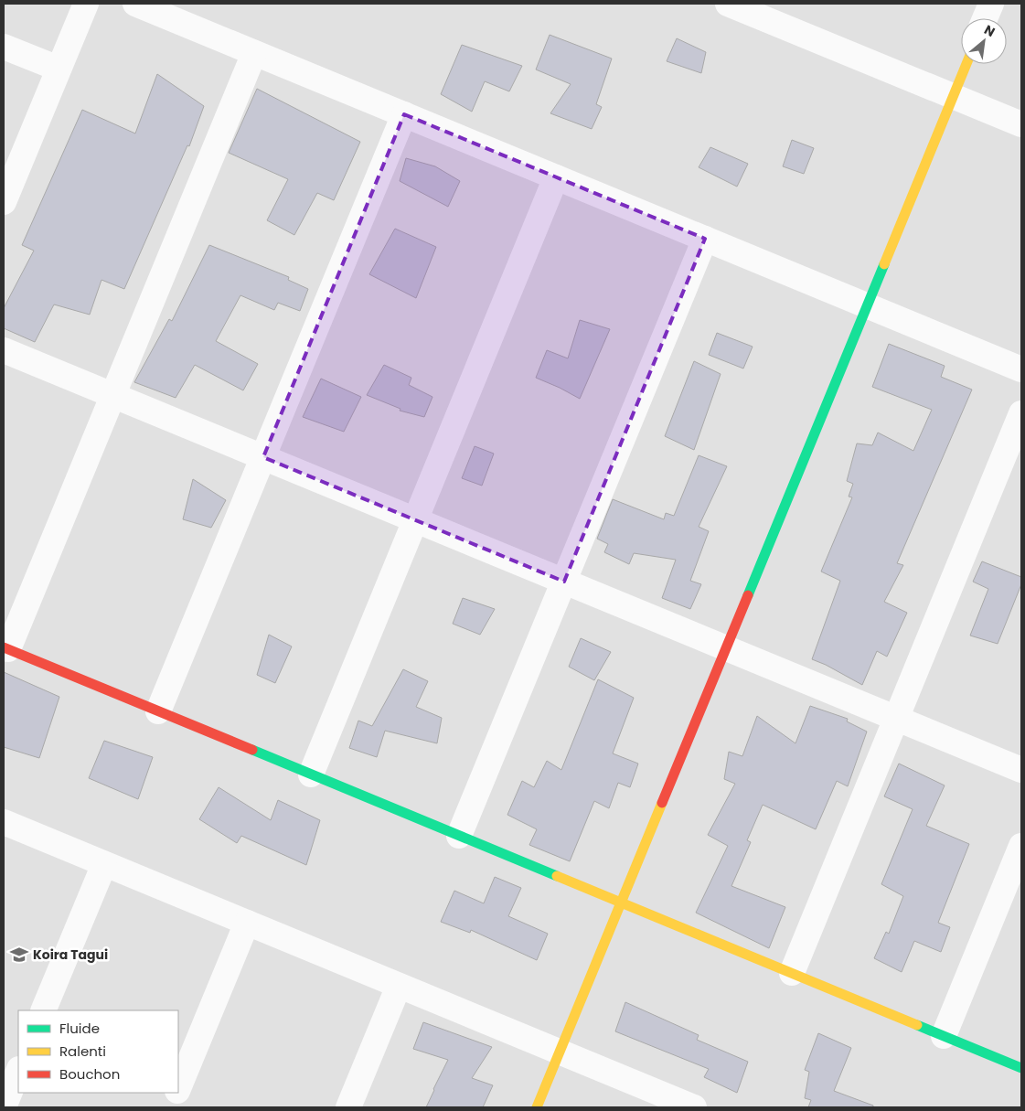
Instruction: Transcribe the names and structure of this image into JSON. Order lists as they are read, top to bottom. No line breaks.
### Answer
{"places":{"school or university":["Koira Tagui"]},"legend":["Fluide","Ralenti","Bouchon"],"north":"top right"}
